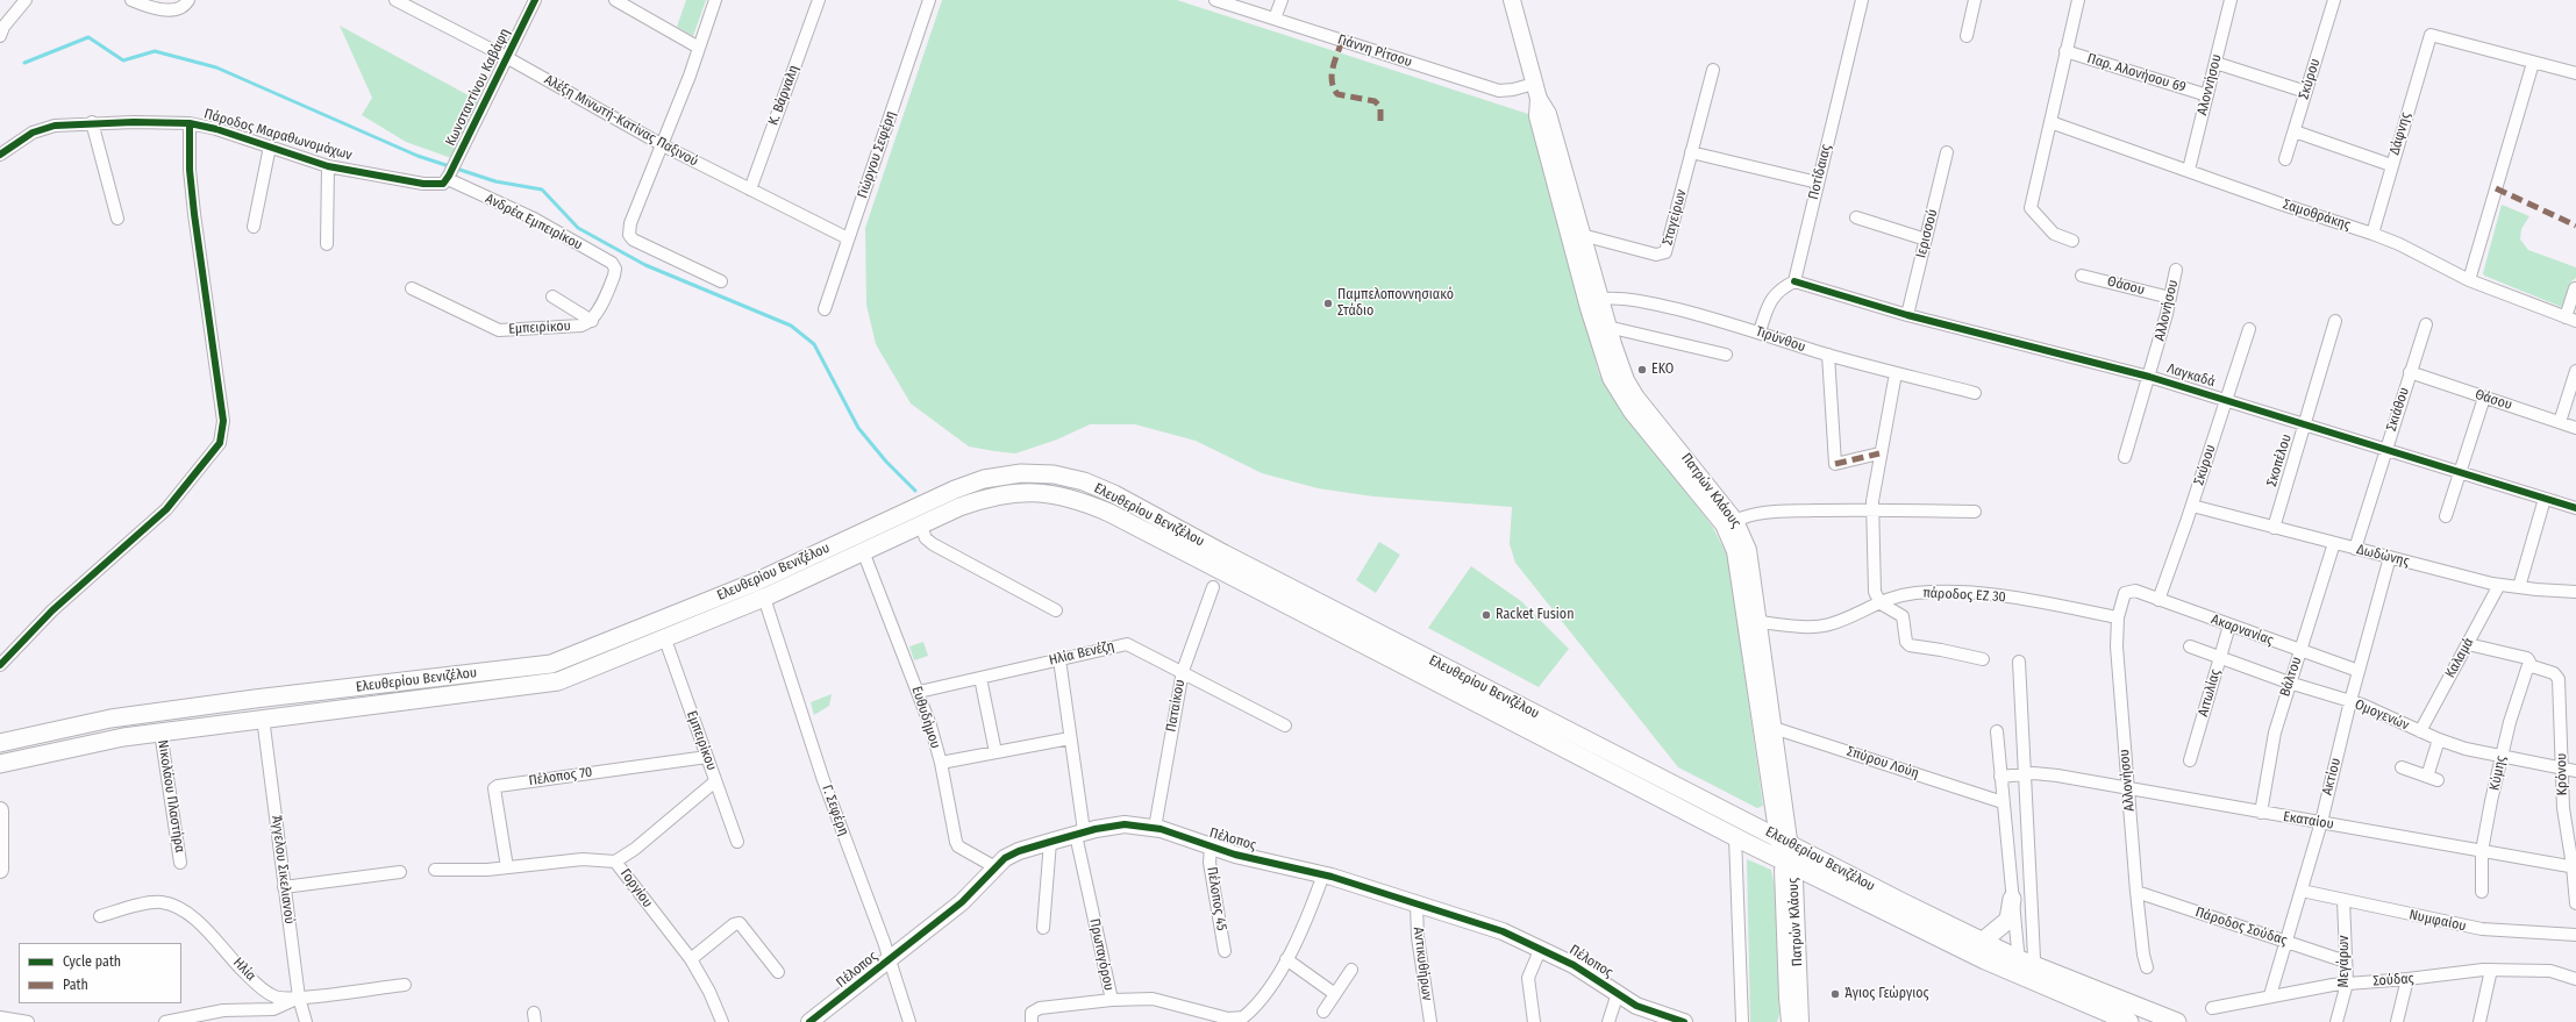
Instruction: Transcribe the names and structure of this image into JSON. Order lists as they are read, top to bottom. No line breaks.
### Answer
{"streets":{"main road":["Πατρών Κλάους","Ελευθερίου Βενιζέλου","Πέλοπος"],"street":["Γιάννη Ρίτσου","Παρ. Αλονήσου 69","Σκύρου","Αλοννήσου","Κωνσταντίνου Καβάφη","Κ. Βάρναλη","Αλέξη Μινωτή-Κατίνας Παξινού","Δάφνης","Πάροδος Μαραθωνομάχων","Γιώργου Σεφέρη","Ποτίδαιας","Σαμοθράκης","Σταγείρων","Ανδρέα Εμπειρίκου","Ιερισσού","Θάσου","Αλλονήσου","Εμπειρίκου","Τιρύνθου","Λαγκαδά","Σκιάθου","Σκοπέλου","Δωδώνης","πάροδος ΕΖ 30","Ακαρνανίας","Ηλία Βενέζη","Καλαμά","Βάλτου","Αιτωλίας","Παταίκου","Ομογενών","Ευθυδήμου","Σπύρου Λούη","Κύμης","Κρόνου","Πέλοπος 70","Ακτίου","Νικολάου Πλαστήρα","Γ. Σεφέρη","Εκαταίου","Άγγελου Σικελιανού","Γοργίου","Πέλοπος 45","Νυμφαίου","Πάροδος Σούδας","Πρωταγόρου","Μεγάρων","Αντικυθήρων","Ηλία","Σούδας"]},"crossings":[["Γιάννη Ρίτσου","Πατρών Κλάους"],["Παρ. Αλονήσου 69","Αλοννήσου"],["Σκύρου","Λαγκαδά"],["Σκύρου","Δωδώνης"],["Σκύρου","Ακαρνανίας"],["Αλοννήσου","Σαμοθράκης"],["Κωνσταντίνου Καβάφη","Αλέξη Μινωτή-Κατίνας Παξινού"],["Κωνσταντίνου Καβάφη","Πάροδος Μαραθωνομάχων"],["Κωνσταντίνου Καβάφη","Ανδρέα Εμπειρίκου"],["Κ. Βάρναλη","Αλέξη Μινωτή-Κατίνας Παξινού"],["Αλέξη Μινωτή-Κατίνας Παξινού","Γιώργου Σεφέρη"],["Δάφνης","Σαμοθράκης"],["Πάροδος Μαραθωνομάχων","Ανδρέα Εμπειρίκου"],["Ποτίδαιας","Λαγκαδά"],["Σταγείρων","Πατρών Κλάους"],["Ανδρέα Εμπειρίκου","Εμπειρίκου"],["Ιερισσού","Λαγκαδά"],["Θάσου","Αλλονήσου"],["Θάσου","Σκιάθου"],["Αλλονήσου","Λαγκαδά"],["Αλλονήσου","πάροδος ΕΖ 30"],["Αλλονήσου","Ακαρνανίας"],["Αλλονήσου","Εκαταίου"],["Αλλονήσου","Πάροδος Σούδας"],["Εμπειρίκου","Ελευθερίου Βενιζέλου"],["Εμπειρίκου","Πέλοπος 70"],["Τιρύνθου","Πατρών Κλάους"],["Λαγκαδά","Σκιάθου"],["Λαγκαδά","Σκοπέλου"],["Σκιάθου","Δωδώνης"],["Σκοπέλου","Δωδώνης"],["Πατρών Κλάους","Ελευθερίου Βενιζέλου"],["Πατρών Κλάους","πάροδος ΕΖ 30"],["Πατρών Κλάους","Σπύρου Λούη"],["Ελευθερίου Βενιζέλου","Ευθυδήμου"],["Ελευθερίου Βενιζέλου","Νικολάου Πλαστήρα"],["Ελευθερίου Βενιζέλου","Γ. Σεφέρη"],["Ελευθερίου Βενιζέλου","Άγγελου Σικελιανού"],["Δωδώνης","Καλαμά"],["Δωδώνης","Βάλτου"],["Δωδώνης","Ακτίου"],["Ακαρνανίας","Βάλτου"],["Ακαρνανίας","Αιτωλίας"],["Ακαρνανίας","Ακτίου"],["Ηλία Βενέζη","Παταίκου"],["Ηλία Βενέζη","Ευθυδήμου"],["Ηλία Βενέζη","Πρωταγόρου"],["Καλαμά","Ομογενών"],["Βάλτου","Ομογενών"],["Βάλτου","Εκαταίου"],["Αιτωλίας","Ομογενών"],["Παταίκου","Πέλοπος"],["Ομογενών","Κύμης"],["Ομογενών","Κρόνου"],["Ομογενών","Ακτίου"],["Ευθυδήμου","Πέλοπος"],["Κύμης","Κρόνου"],["Κύμης","Εκαταίου"],["Κρόνου","Εκαταίου"],["Πέλοπος 70","Γοργίου"],["Ακτίου","Εκαταίου"],["Ακτίου","Νυμφαίου"],["Ακτίου","Πάροδος Σούδας"],["Ακτίου","Σούδας"],["Γ. Σεφέρη","Πέλοπος"],["Πέλοπος","Πέλοπος 45"],["Πέλοπος","Πρωταγόρου"],["Πέλοπος","Αντικυθήρων"],["Άγγελου Σικελιανού","Ηλία"],["Νυμφαίου","Μεγάρων"],["Πάροδος Σούδας","Μεγάρων"],["Μεγάρων","Σούδας"]],"places":["Παμπελοποννησιακό Στάδιο","EKO","Racket Fusion","Άγιος Γεώργιος"],"legend":["Cycle path","Path"]}
